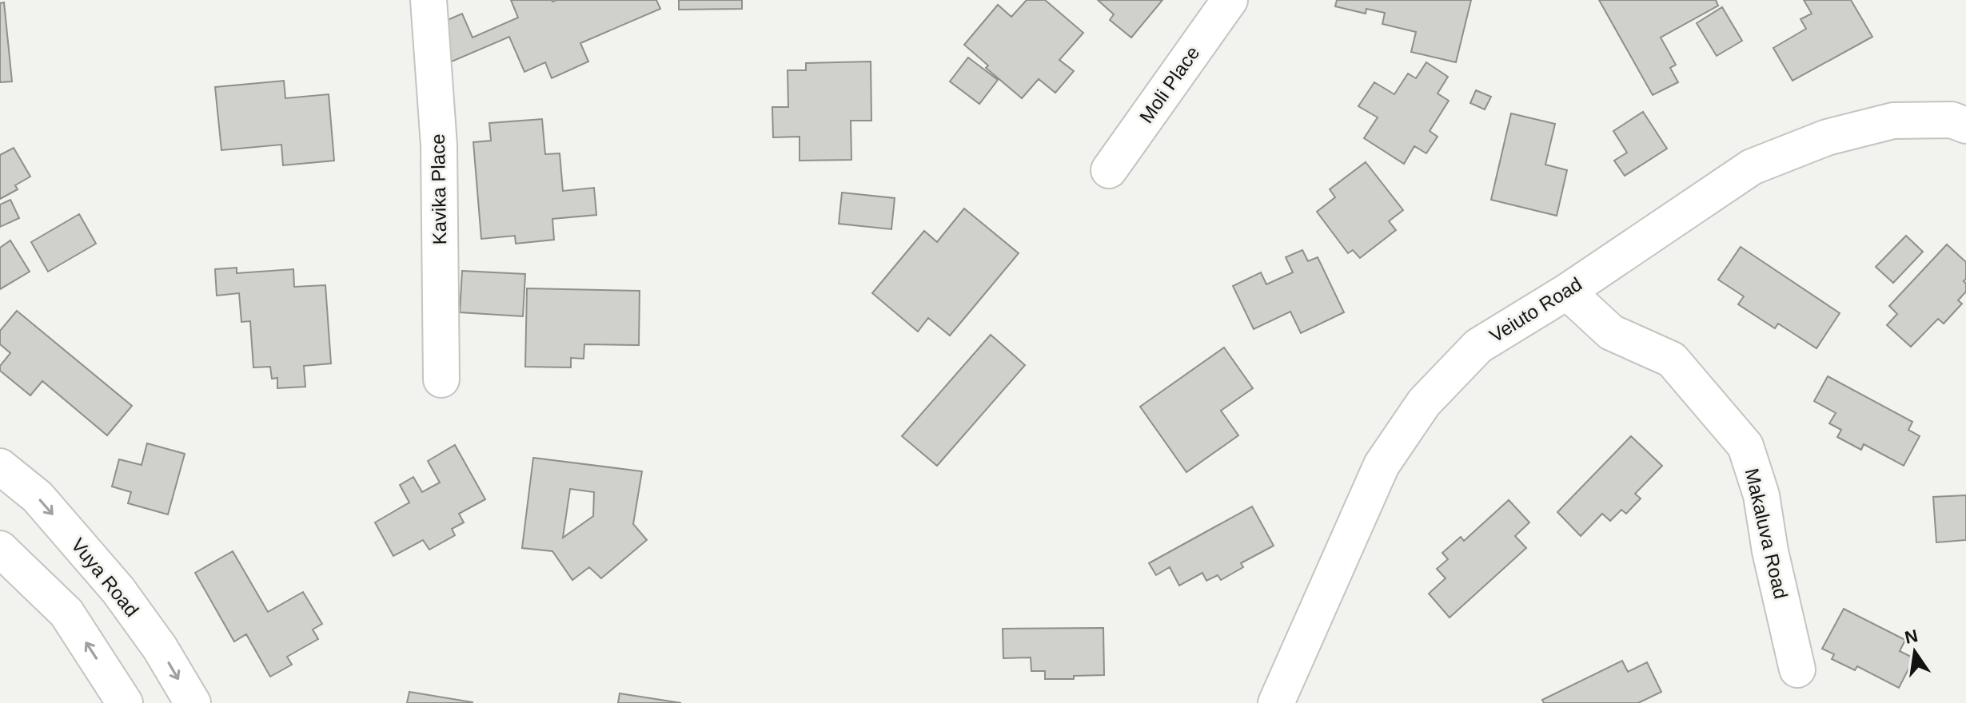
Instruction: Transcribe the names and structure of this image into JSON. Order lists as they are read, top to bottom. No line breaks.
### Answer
{"streets":{"street":["Moli Place","Kavika Place","Veiuto Road","Makaluva Road","Vuya Road"]},"crossings":[["Veiuto Road","Makaluva Road"]],"north":"top"}
